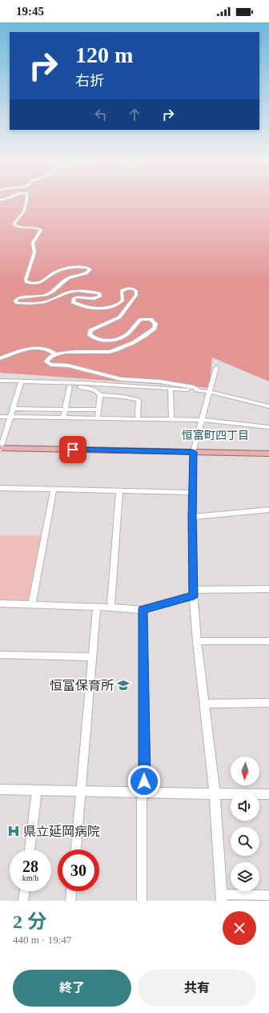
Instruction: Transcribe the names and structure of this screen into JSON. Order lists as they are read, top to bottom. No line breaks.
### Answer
{"districts":["恒富町四丁目"],"places":{"school or university":["恒富保育所"],"hospital":["県立延岡病院"]},"north":"bottom","page":{"status":"19:45","turn":["120 m","右折"],"speed":"28 km/h","limit":"30","heading":["2 分","440 m · 19:47"],"buttons":["終了","共有"]}}
